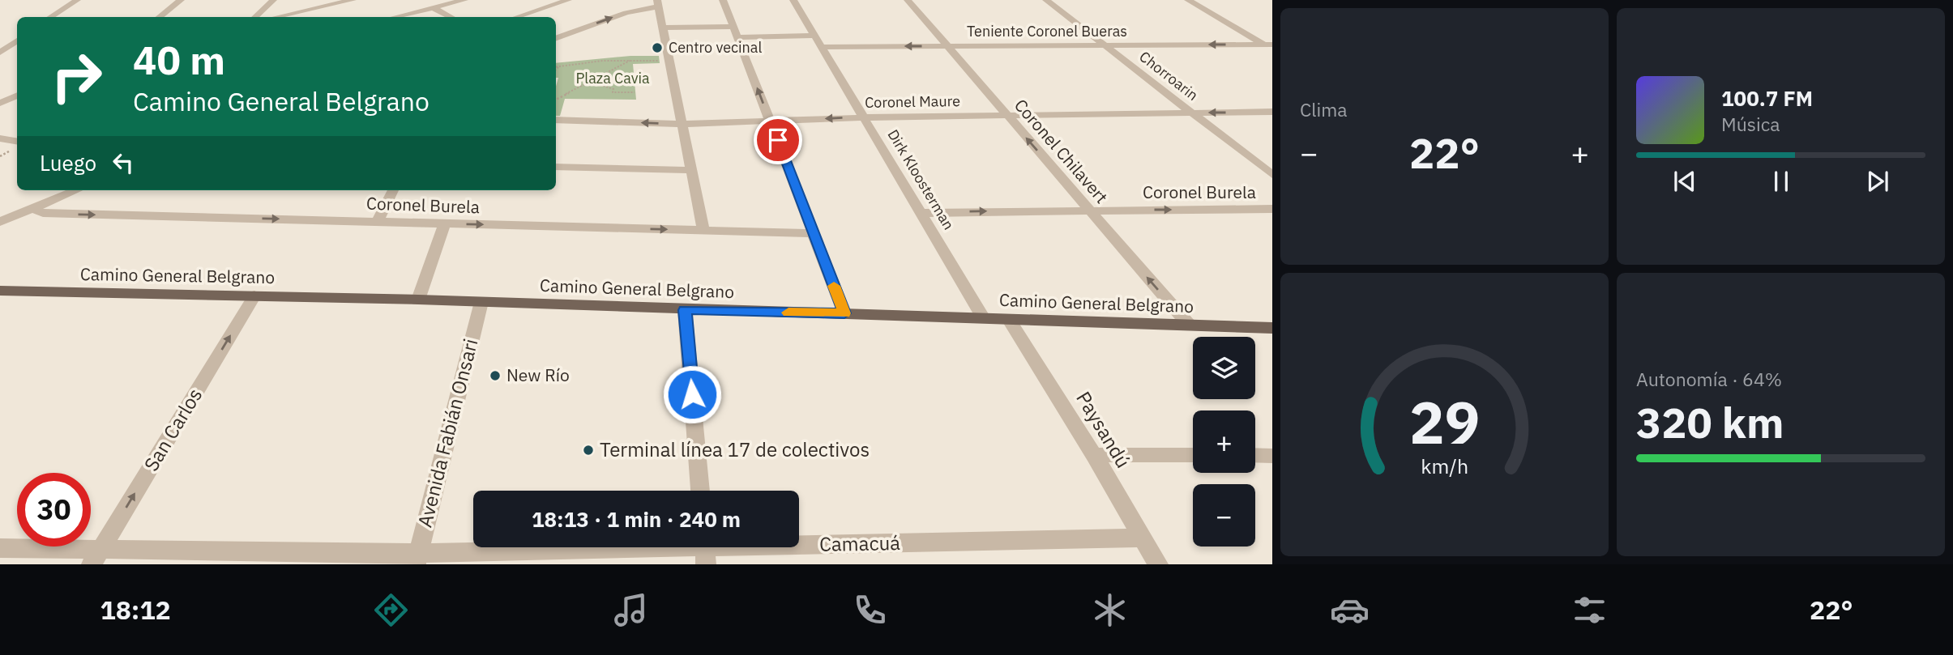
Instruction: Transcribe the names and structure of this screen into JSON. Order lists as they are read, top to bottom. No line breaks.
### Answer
{"streets":{"main road":["Camino General Belgrano"],"street":["Teniente Coronel Bueras","Chorroarin","Coronel Maure","Coronel Chilavert","Dirk Kloosterman","Coronel Burela","San Carlos","Paysandú","Avenida Fabián Onsari","Camacuá"]},"crossings":[["Teniente Coronel Bueras","Chorroarin"],["Teniente Coronel Bueras","Coronel Chilavert"],["Teniente Coronel Bueras","Dirk Kloosterman"],["Chorroarin","Coronel Maure"],["Coronel Maure","Coronel Chilavert"],["Coronel Maure","Dirk Kloosterman"],["Coronel Chilavert","Coronel Burela"],["Coronel Chilavert","Camino General Belgrano"],["Dirk Kloosterman","Coronel Burela"],["Dirk Kloosterman","Camino General Belgrano"],["Camino General Belgrano","San Carlos"],["Camino General Belgrano","Paysandú"],["Camino General Belgrano","Avenida Fabián Onsari"],["San Carlos","Camacuá"],["Paysandú","Camacuá"],["Avenida Fabián Onsari","Camacuá"]],"one_way":["Teniente Coronel Bueras","Coronel Chilavert","Coronel Burela","San Carlos"],"parks":["Plaza Cavia"],"places":["Centro vecinal","New Río","Terminal línea 17 de colectivos"],"page":{"tile":["Clima",["Autonomía · 64%","320 km"]],"turn":["40 m","Camino General Belgrano"],"song":["100.7 FM","Música"],"heat":["−","22°","+"],"then":"Luego","map_buttons":["+","−"],"limit":"30","trip":"18:13 · 1 min · 240 m","tabs":["18:12","22°"],"gauge":["29","km/h"]}}
